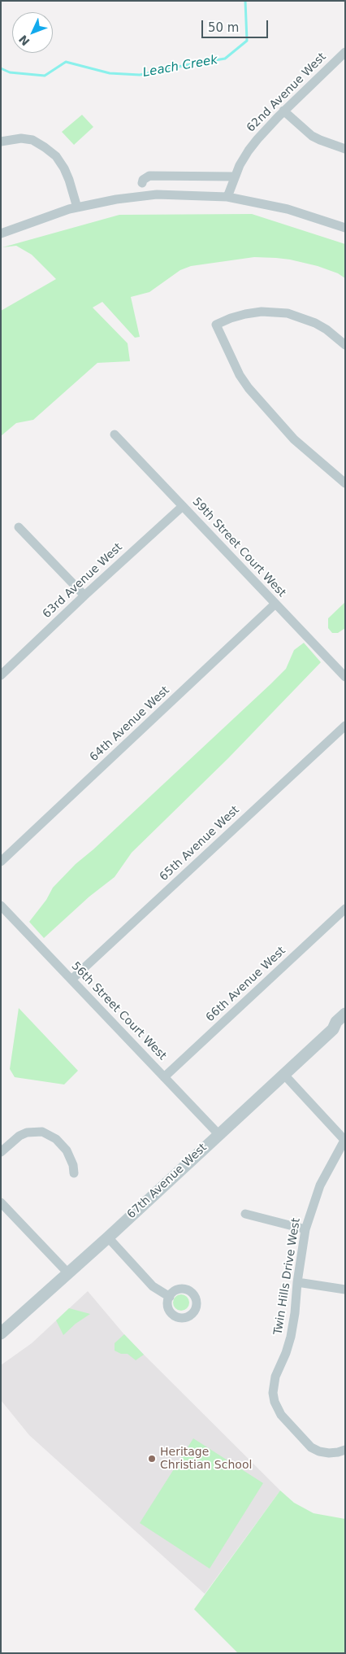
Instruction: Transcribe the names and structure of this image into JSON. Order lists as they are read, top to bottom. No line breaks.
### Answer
{"streets":{"street":["62nd Avenue West","59th Street Court West","63rd Avenue West","64th Avenue West","65th Avenue West","66th Avenue West","56th Street Court West","67th Avenue West","Twin Hills Drive West"]},"crossings":[["59th Street Court West","63rd Avenue West"],["59th Street Court West","64th Avenue West"],["65th Avenue West","56th Street Court West"],["66th Avenue West","56th Street Court West"],["56th Street Court West","67th Avenue West"]],"water":["Leach Creek"],"places":["Heritage Christian School"],"scale_bar":"50 m","north":"bottom left"}
